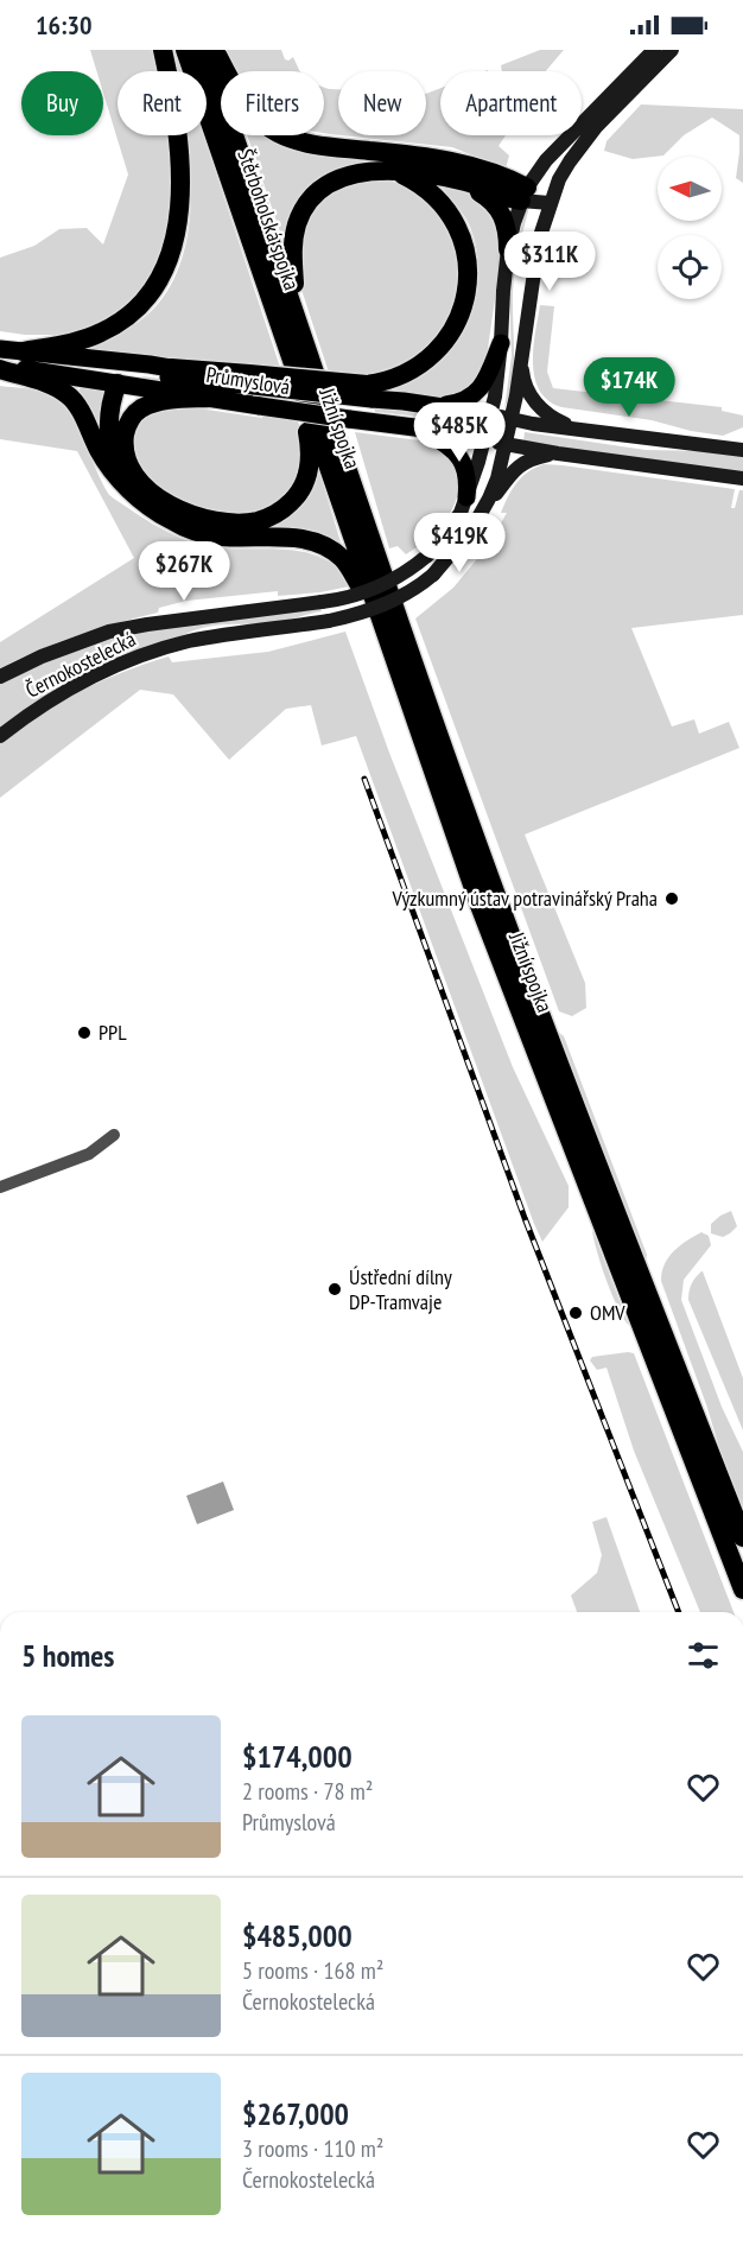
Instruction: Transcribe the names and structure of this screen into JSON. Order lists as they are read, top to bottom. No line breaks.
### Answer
{"streets":{"highway":["Štěrboholská spojka","Jižní spojka"],"main road":["Průmyslová","Černokostelecká"]},"crossings":[["Štěrboholská spojka","Jižní spojka"],["Průmyslová","Černokostelecká"]],"places":["Výzkumný ústav potravinářský Praha","PPL","Ústřední dílny DP-Tramvaje","OMV"],"north":"left","page":{"status":"16:30","chip":["Buy","Rent","Filters","New","Apartment"],"price":["$311K","$174K","$485K","$419K","$267K"],"heading":"5 homes","list":[{"name":"$174,000","note":"2 rooms · 78 m² · Průmyslová"},{"name":"$485,000","note":"5 rooms · 168 m² · Černokostelecká"},{"name":"$267,000","note":"3 rooms · 110 m² · Černokostelecká"}]}}
